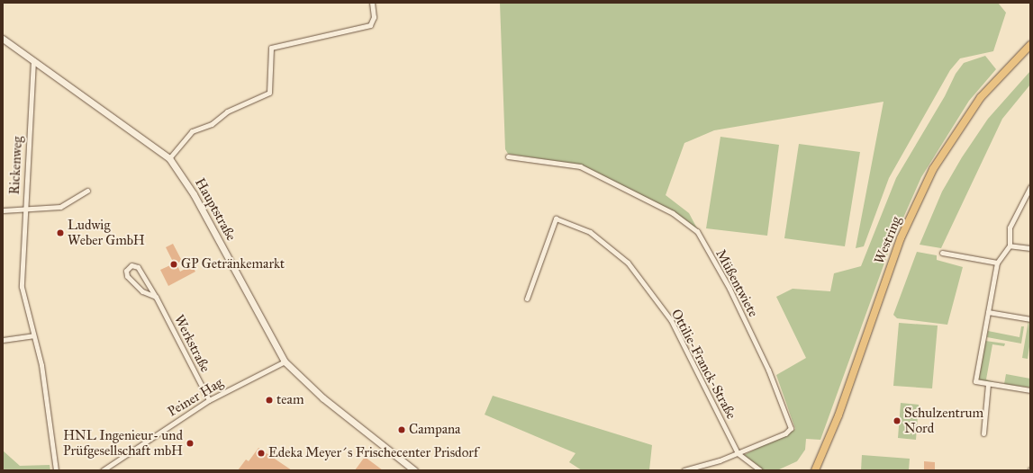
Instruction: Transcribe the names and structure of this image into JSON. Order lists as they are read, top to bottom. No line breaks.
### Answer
{"streets":{"main road":["Hauptstraße","Westring"],"street":["Rickenweg","Müßentwiete","Werkstraße","Ottilie-Franck-Straße","Peiner Hag"]},"crossings":[["Rickenweg","Hauptstraße"],["Hauptstraße","Peiner Hag"],["Müßentwiete","Ottilie-Franck-Straße"],["Werkstraße","Peiner Hag"]],"places":["Ludwig Weber GmbH","GP Getränkemarkt","team","Schulzentrum Nord","Campana","HNL Ingenieur- und Prüfgesellschaft mbH","Edeka Meyer´s Frischecenter Prisdorf"]}
